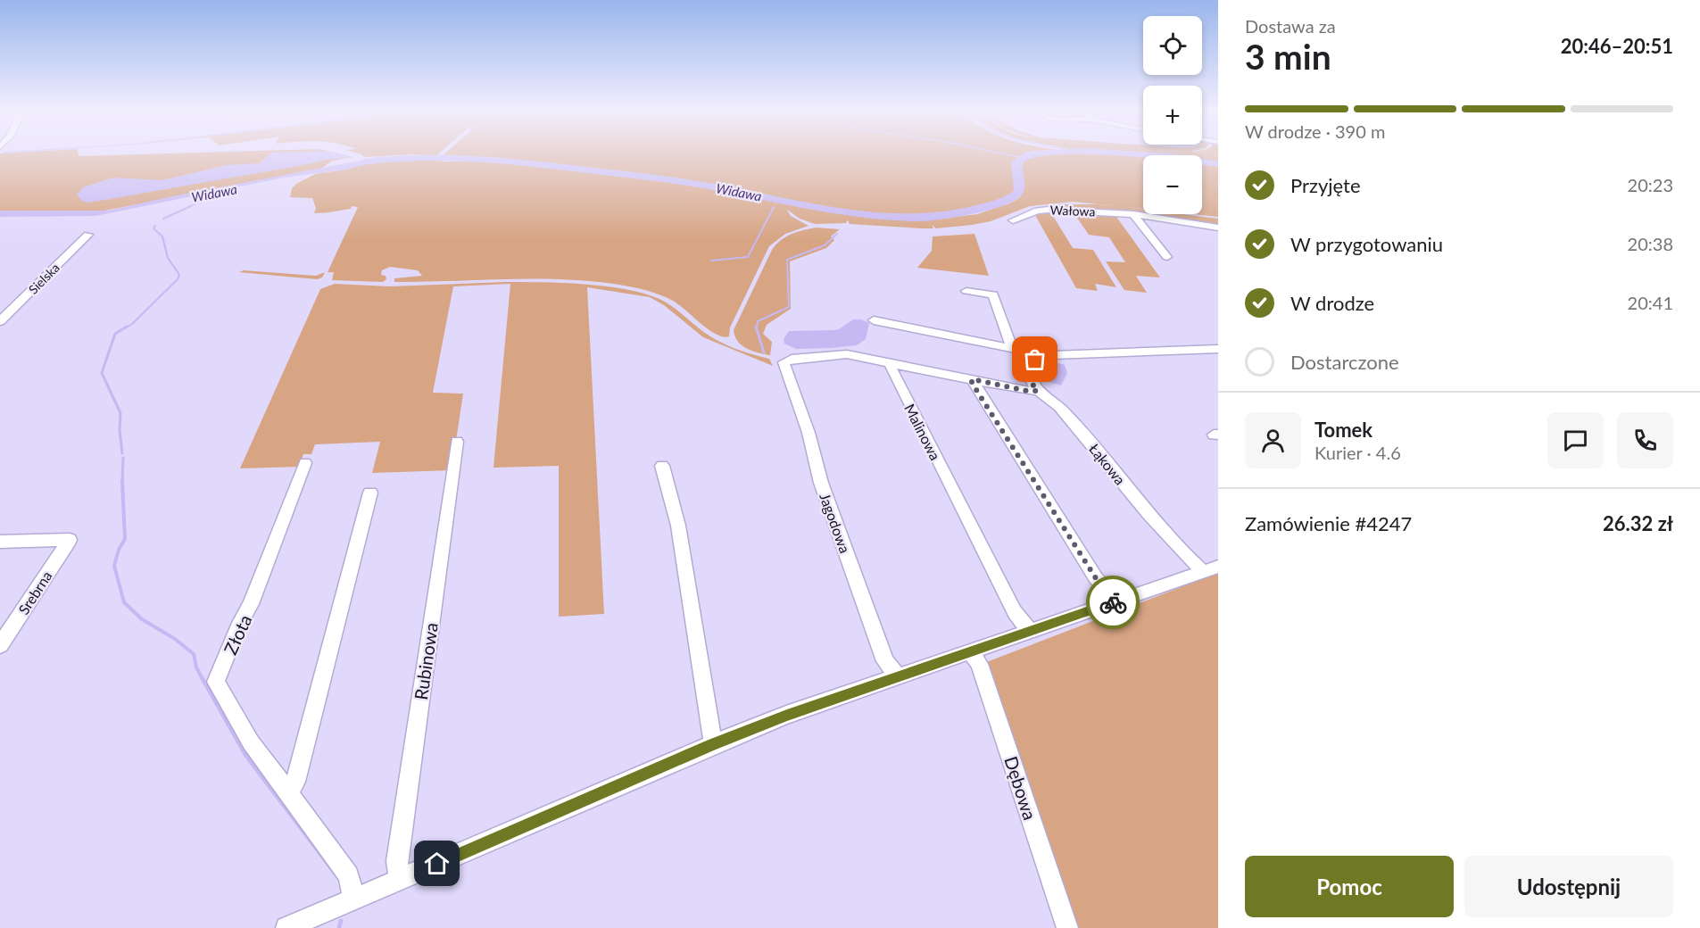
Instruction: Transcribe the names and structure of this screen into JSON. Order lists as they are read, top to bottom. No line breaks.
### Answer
{"streets":{"street":["Wałowa","Sielska","Malinowa","Łąkowa","Jagodowa","Srebrna","Złota","Rubinowa","Dębowa"]},"crossings":[["Malinowa","Jagodowa"]],"water":["Widawa"],"page":{"heading":["3 min","Dostawa za","20:46–20:51"],"panel":["Tomek","Kurier · 4.6","Zamówienie #4247","26.32 zł"],"map_buttons":["+","−"],"bar":"W drodze · 390 m","list":[["Przyjęte","20:23"],["W przygotowaniu","20:38"],["W drodze","20:41"],"Dostarczone"],"buttons":["Pomoc","Udostępnij"]}}
